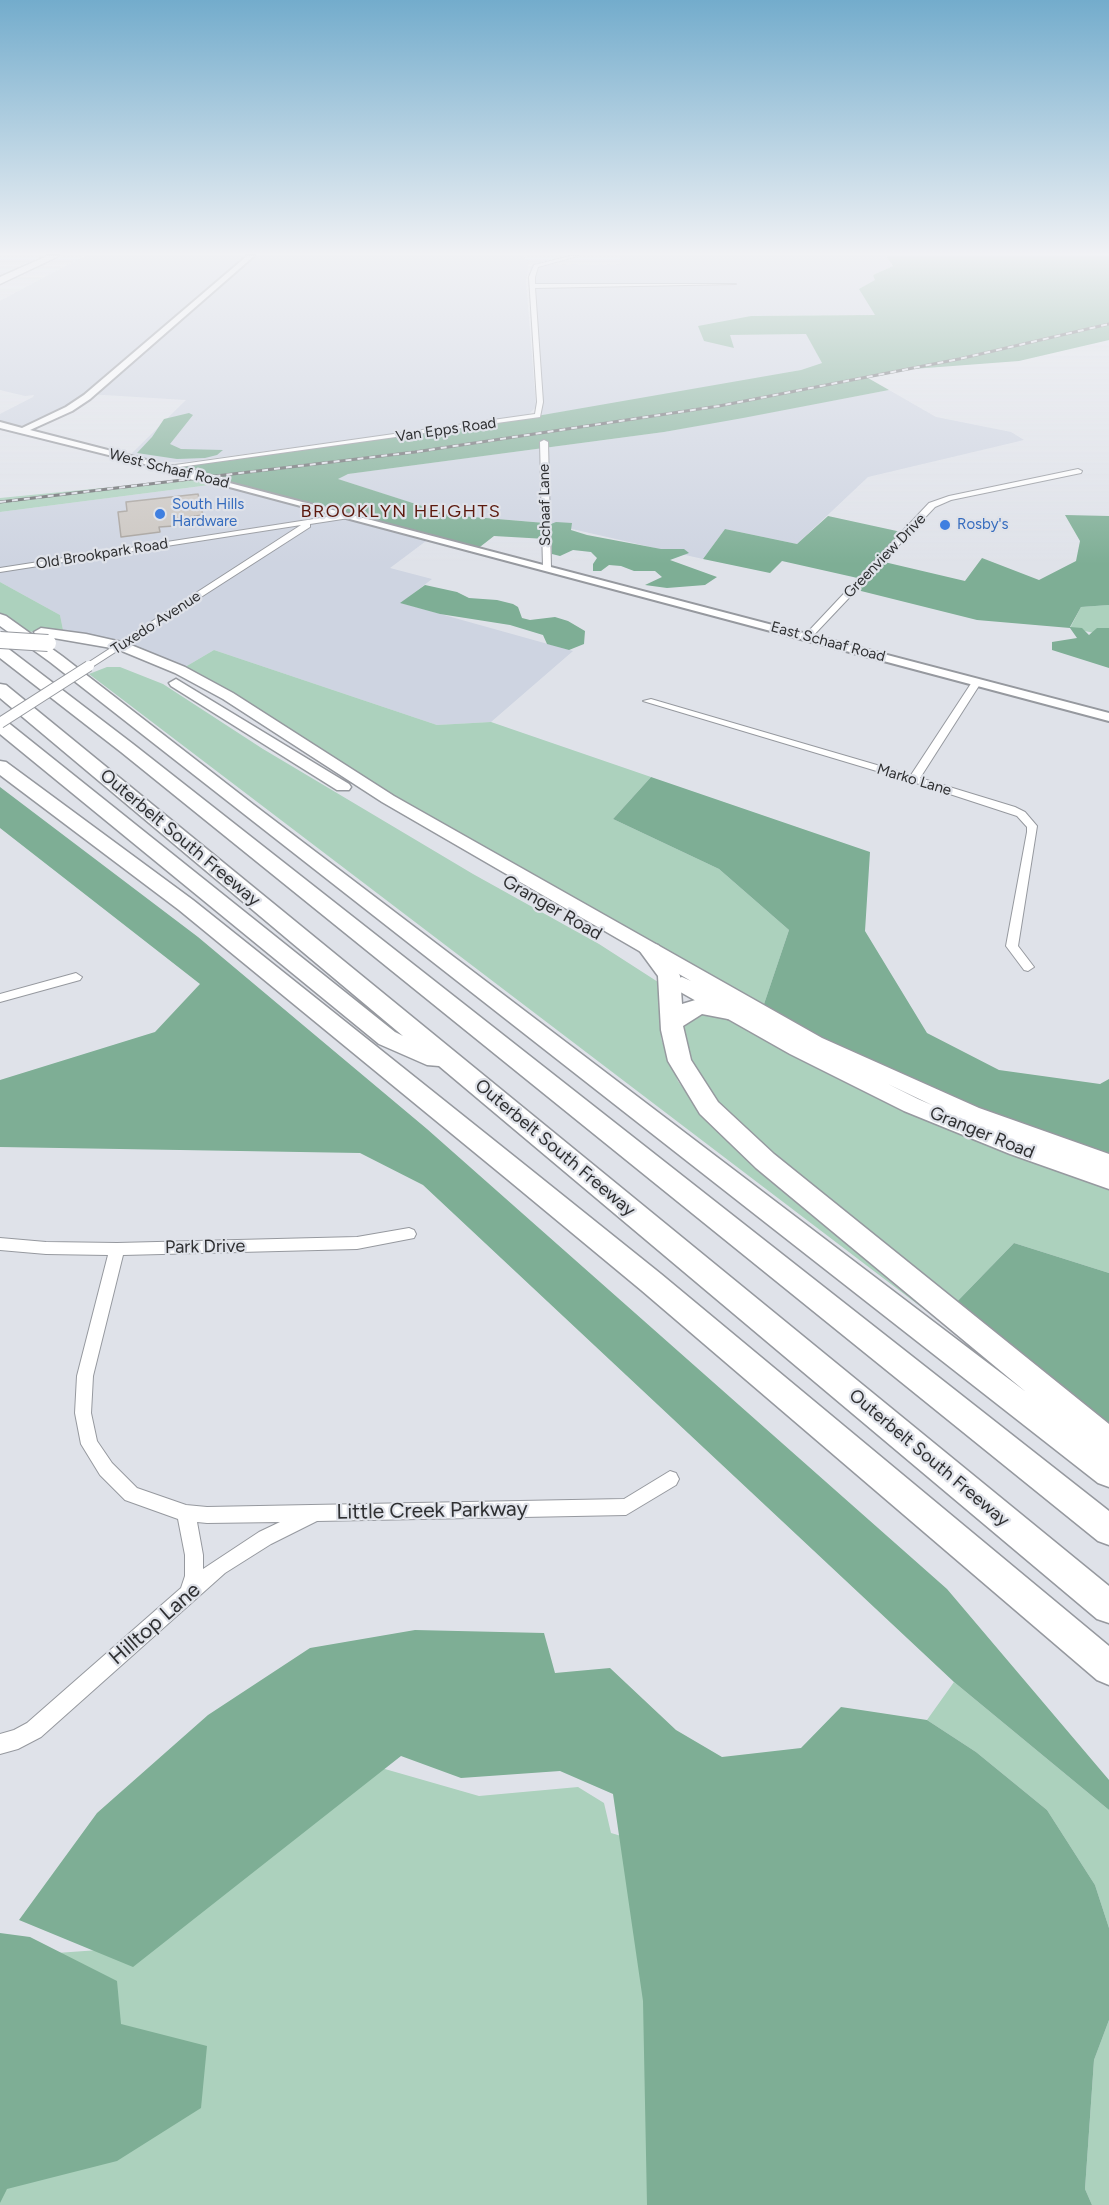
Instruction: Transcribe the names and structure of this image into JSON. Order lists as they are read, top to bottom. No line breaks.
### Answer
{"streets":{"highway":["Outerbelt South Freeway"],"main road":["Granger Road"],"street":["Van Epps Road","West Schaaf Road","Schaaf Lane","Old Brookpark Road","Greenview Drive","Tuxedo Avenue","East Schaaf Road","Marko Lane","Park Drive","Little Creek Parkway","Hilltop Lane"]},"crossings":[["Van Epps Road","West Schaaf Road"],["West Schaaf Road","Schaaf Lane"],["West Schaaf Road","Old Brookpark Road"],["West Schaaf Road","East Schaaf Road"],["Schaaf Lane","East Schaaf Road"],["Old Brookpark Road","Tuxedo Avenue"],["Greenview Drive","East Schaaf Road"],["Tuxedo Avenue","Granger Road"],["Park Drive","Little Creek Parkway"],["Little Creek Parkway","Hilltop Lane"]],"districts":["BROOKLYN HEIGHTS"],"places":["South Hills Hardware","Rosby's"]}
